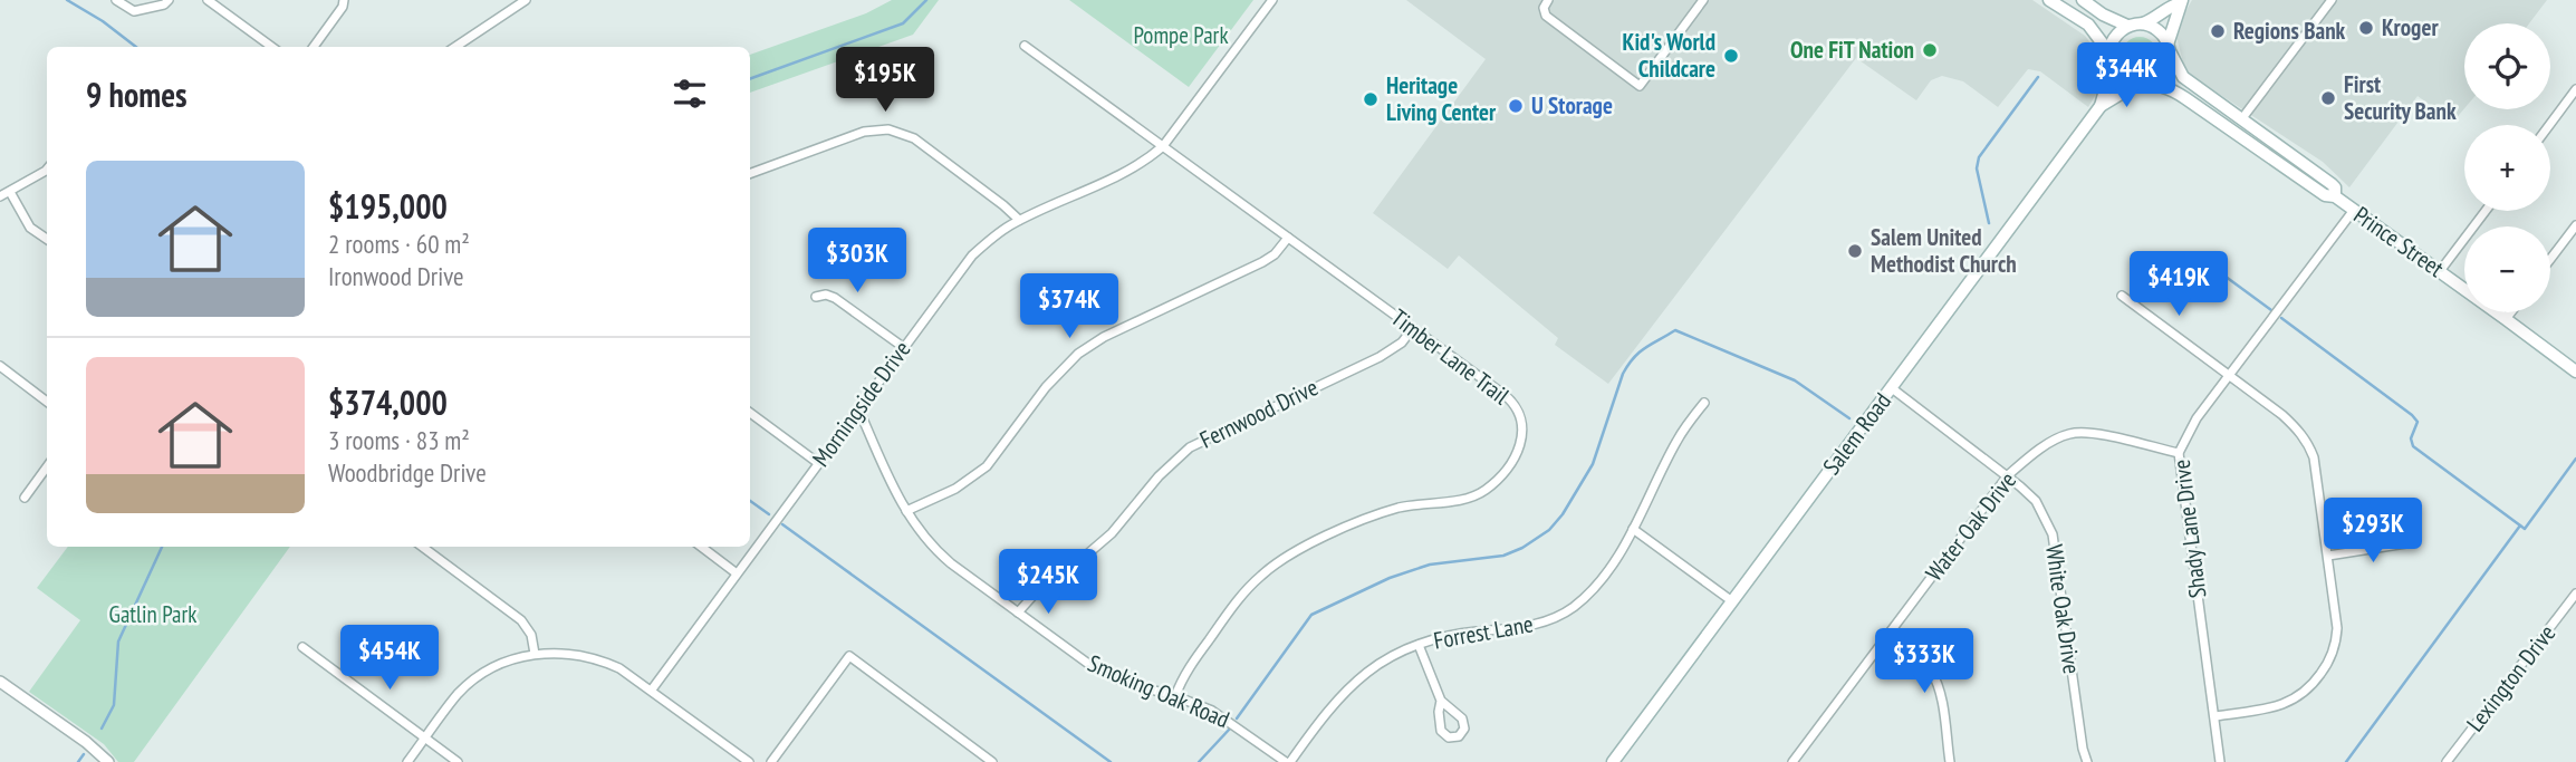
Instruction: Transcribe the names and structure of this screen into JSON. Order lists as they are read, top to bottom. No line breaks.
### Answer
{"streets":{"main road":["Prince Street","Salem Road"],"street":["Timber Lane Trail","Morningside Drive","Fernwood Drive","Water Oak Drive","Shady Lane Drive","White Oak Drive","Forrest Lane","Lexington Drive","Smoking Oak Road"]},"crossings":[["Prince Street","Salem Road"],["Prince Street","Shady Lane Drive"],["Timber Lane Trail","Morningside Drive"],["Timber Lane Trail","Fernwood Drive"],["Timber Lane Trail","Smoking Oak Road"],["Morningside Drive","Smoking Oak Road"],["Fernwood Drive","Smoking Oak Road"],["Salem Road","White Oak Drive"],["Water Oak Drive","Shady Lane Drive"],["Water Oak Drive","White Oak Drive"],["Forrest Lane","Smoking Oak Road"]],"parks":["Pompe Park","Gatlin Park"],"places":["Kroger","Regions Bank","One FiT Nation","Kid's World Childcare","First Security Bank","Heritage Living Center","U Storage","Salem United Methodist Church"],"page":{"map_buttons":["+","−"],"price":["$344K","$195K","$303K","$419K","$374K","$293K","$245K","$454K","$333K"],"heading":"9 homes","list":[{"name":"$195,000","note":"2 rooms · 60 m² · Ironwood Drive"},{"name":"$374,000","note":"3 rooms · 83 m² · Woodbridge Drive"}]}}
